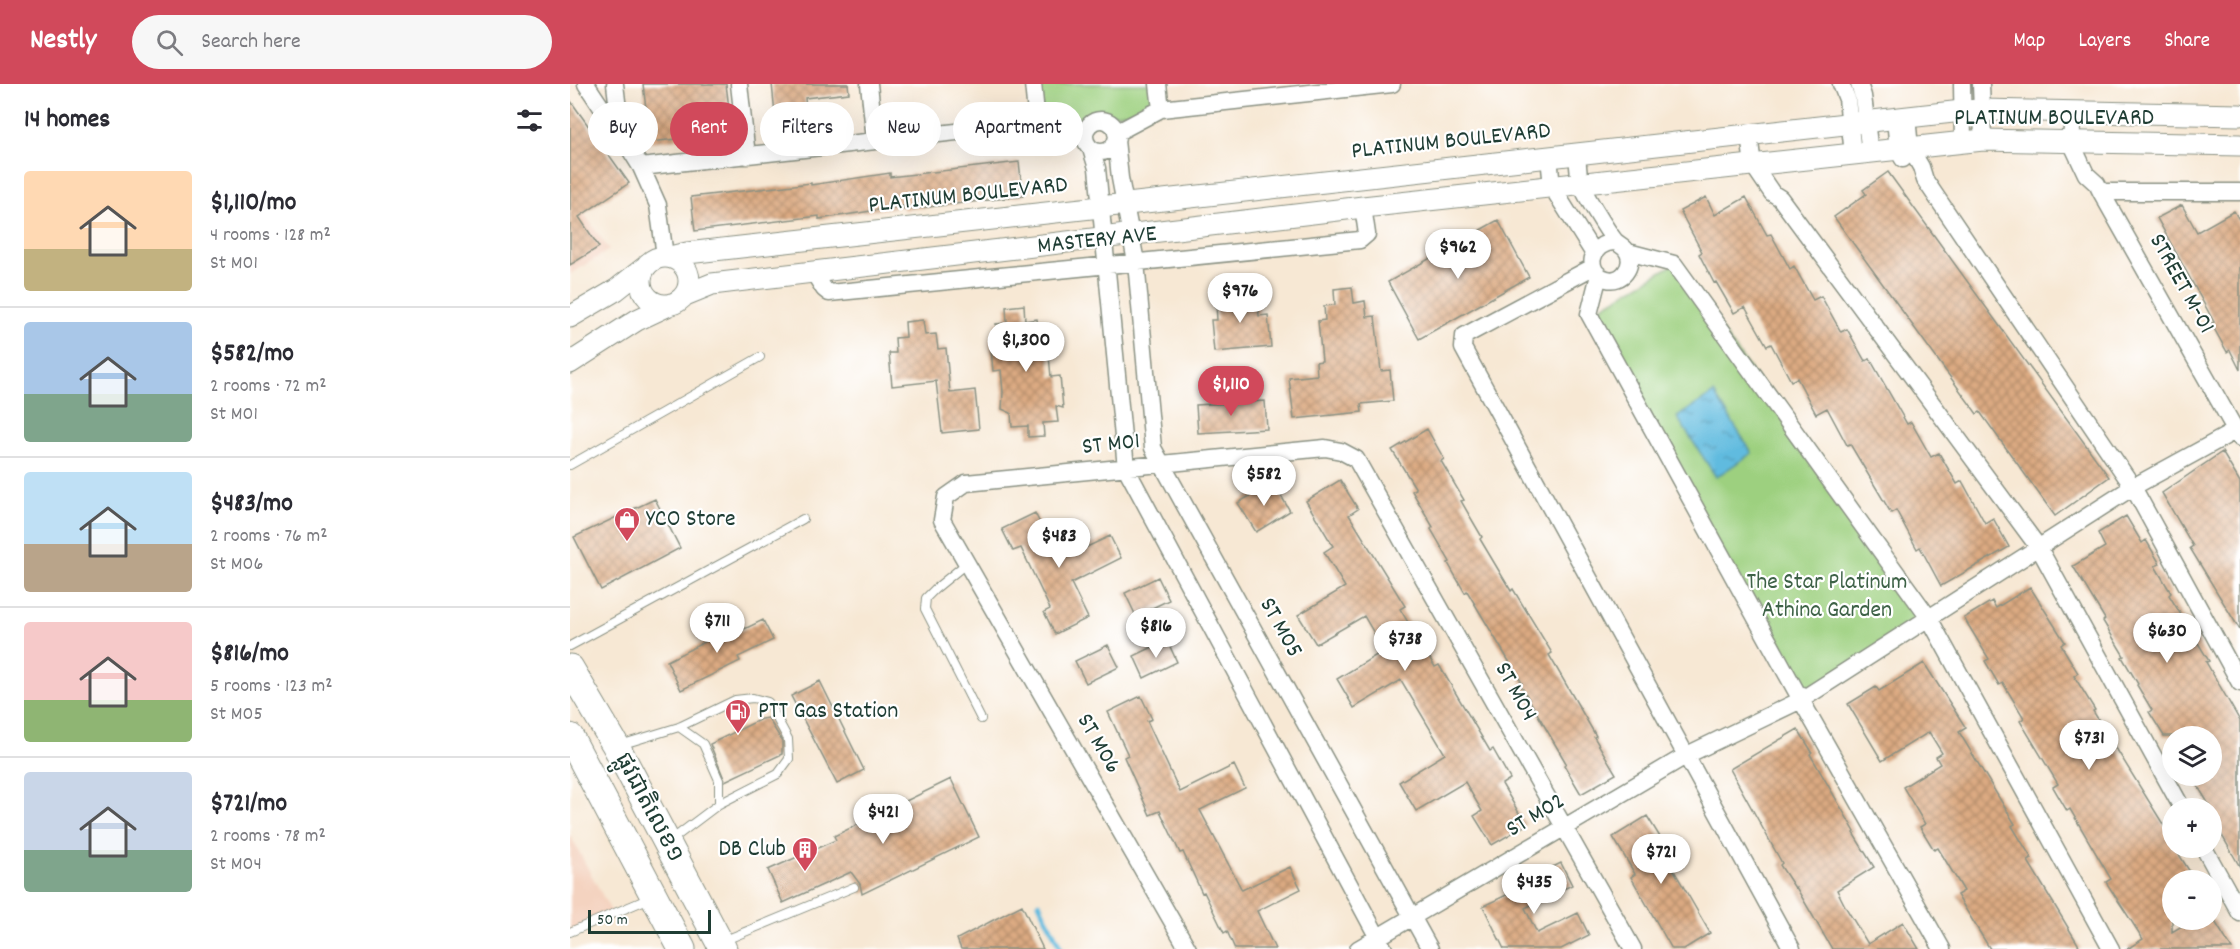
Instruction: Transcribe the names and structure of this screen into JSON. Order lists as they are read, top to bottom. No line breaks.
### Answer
{"streets":{"highway":["ផ្លូវជាតិលេខ១"],"street":["PLATINUM BOULEVARD","MASTERY AVE","STREET M-01","ST M01","ST M05","ST M04","ST M06","ST M02"]},"crossings":[["PLATINUM BOULEVARD","MASTERY AVE"],["PLATINUM BOULEVARD","STREET M-01"],["PLATINUM BOULEVARD","ST M05"],["MASTERY AVE","ST M05"],["STREET M-01","ST M02"],["ST M01","ST M05"],["ST M01","ST M04"],["ST M01","ST M06"],["ST M05","ST M02"],["ST M04","ST M02"]],"parks":["The Star Platinum Athina Garden"],"places":{"shop":["YCO Store"],"fuel station":["PTT Gas Station"],"building":["DB Club"]},"scale_bar":"50 m","page":{"header":"Nestly","search":"Search here","nav":["Map","Layers","Share"],"heading":"14 homes","chip":["Buy","Rent","Filters","New","Apartment"],"list":[{"name":"$1,110/mo","note":"4 rooms · 128 m² · St M01"},{"name":"$582/mo","note":"2 rooms · 72 m² · St M01"},{"name":"$483/mo","note":"2 rooms · 76 m² · St M06"},{"name":"$816/mo","note":"5 rooms · 123 m² · St M05"},{"name":"$721/mo","note":"2 rooms · 78 m² · St M04"}],"price":["$962","$976","$1,300","$1,110","$582","$483","$711","$816","$630","$738","$731","$421","$721","$435"],"map_buttons":["+","−"],"scale":"50 m"}}
